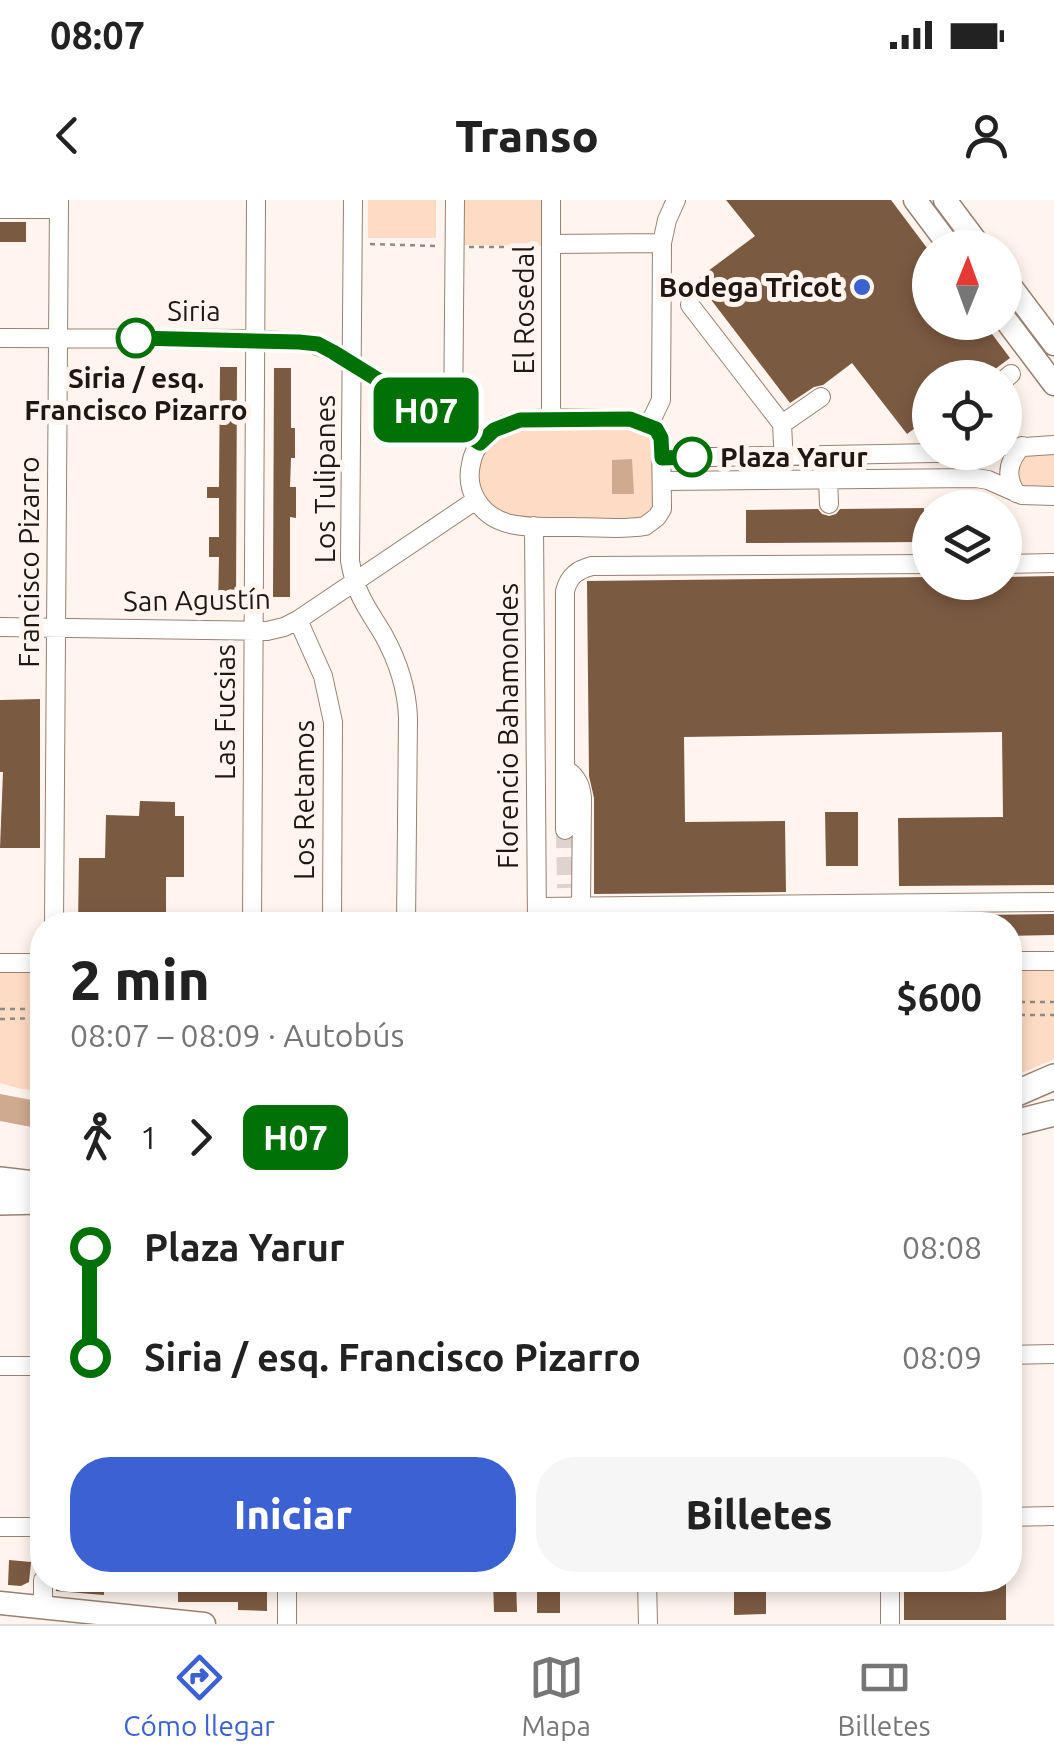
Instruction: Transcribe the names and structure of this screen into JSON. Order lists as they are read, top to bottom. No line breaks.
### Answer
{"streets":{"street":["El Rosedal","Siria","Los Tulipanes","Francisco Pizarro","San Agustín","Las Fucsias","Florencio Bahamondes","Los Retamos"]},"crossings":[["Siria","Los Tulipanes"],["Siria","Francisco Pizarro"],["Siria","Las Fucsias"],["Los Tulipanes","San Agustín"],["Francisco Pizarro","San Agustín"],["San Agustín","Las Fucsias"],["San Agustín","Los Retamos"]],"places":["Bodega Tricot","Siria / esq. Francisco Pizarro","Plaza Yarur"],"lines":["bus line H07"],"north":"top","page":{"status":"08:07","header":"Transo","on_map":"H07","heading":["2 min","08:07 – 08:09 · Autobús","$600"],"legs":["1","H07"],"list":[{"name":"Plaza Yarur","value":"08:08"},{"name":"Siria / esq. Francisco Pizarro","value":"08:09"}],"buttons":["Iniciar","Billetes"],"tabs":["Cómo llegar","Mapa","Billetes"]}}
